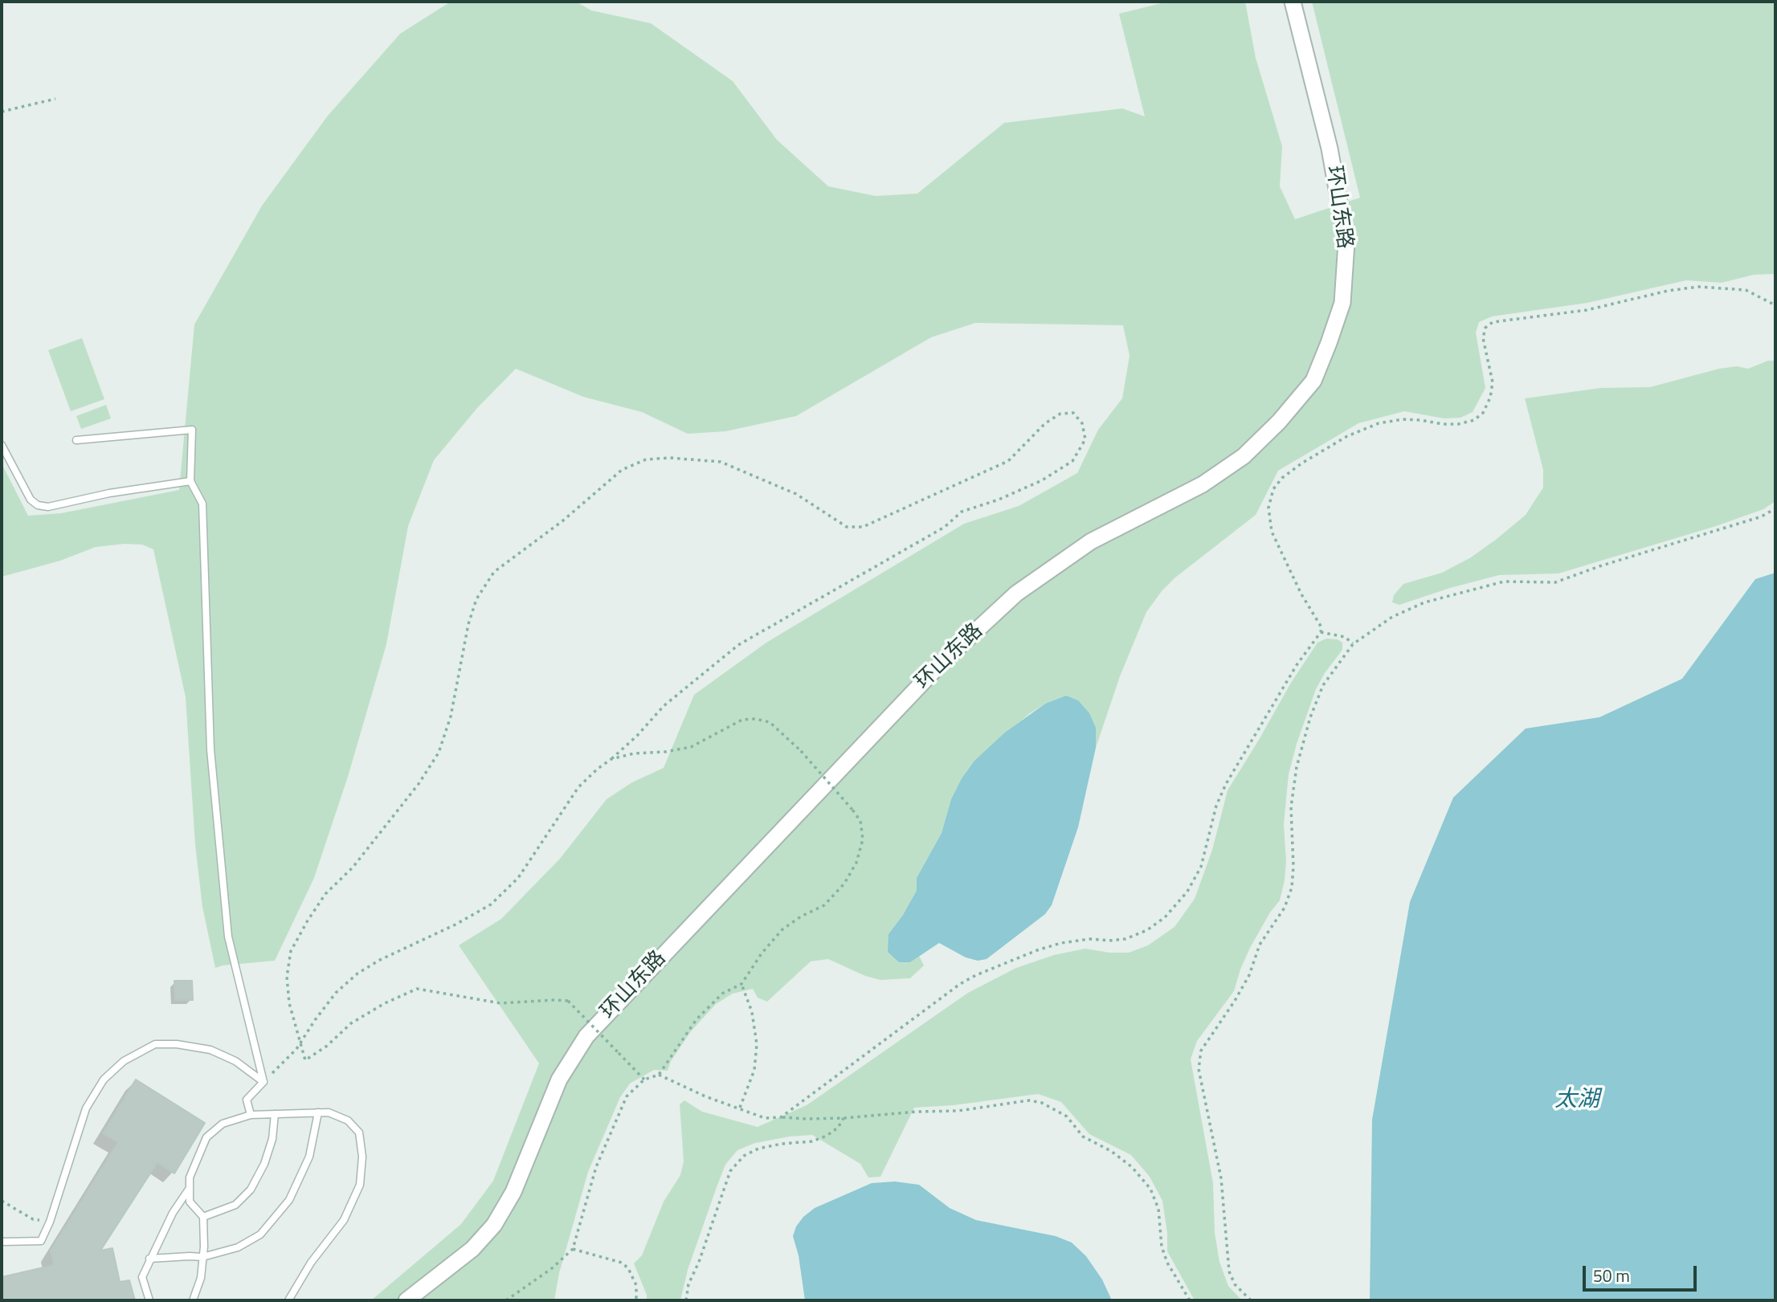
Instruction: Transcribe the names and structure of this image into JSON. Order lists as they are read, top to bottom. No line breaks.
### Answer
{"streets":{"street":["环山东路"]},"water":["太湖"],"scale_bar":"50 m"}
